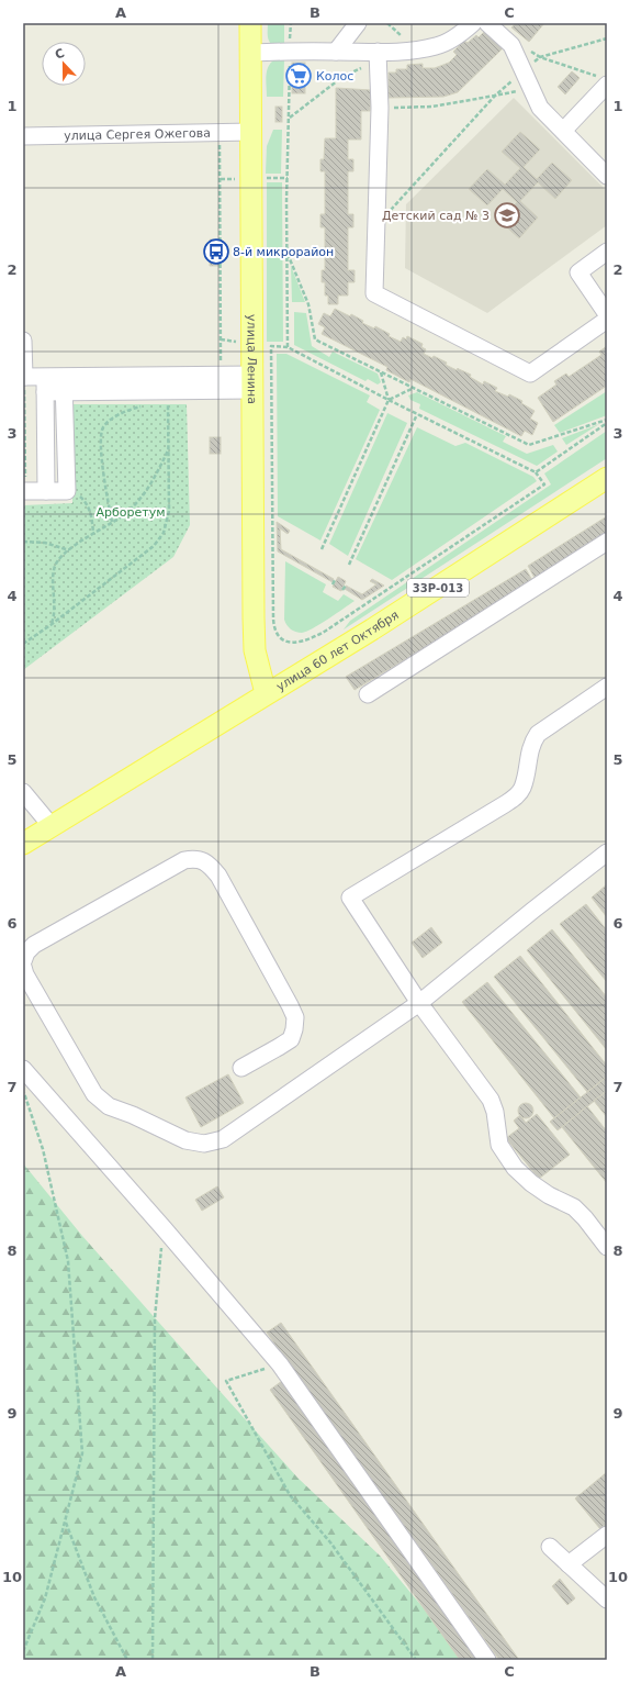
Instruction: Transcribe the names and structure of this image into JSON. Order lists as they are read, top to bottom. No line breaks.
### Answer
{"streets":{"main road":["улица Ленина","33Р-013","улица 60 лет Октября"],"street":["улица Сергея Ожегова"]},"crossings":[["улица Сергея Ожегова","улица Ленина"],["улица Ленина","33Р-013"],["улица Ленина","улица 60 лет Октября"],["33Р-013","улица 60 лет Октября"]],"parks":["Арборетум"],"places":{"supermarket":["Колос"],"school or university":["Детский сад № 3"],"bus stop":["8-й микрорайон"]},"north":"top","grid":{"columns":["A","B","C"],"rows":["1","2","3","4","5","6","7","8","9","10"]}}
